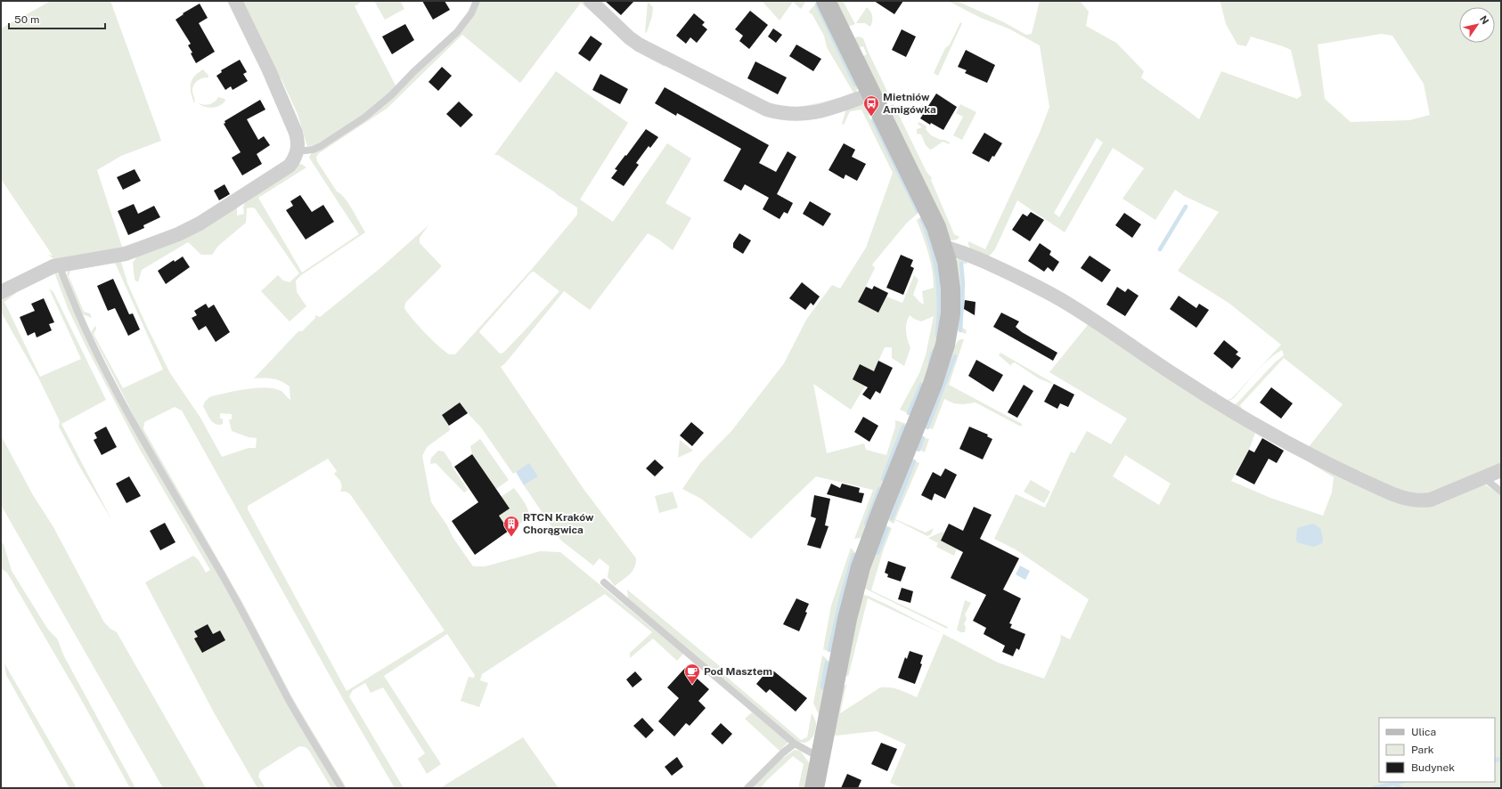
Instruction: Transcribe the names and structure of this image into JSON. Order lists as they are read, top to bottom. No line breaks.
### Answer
{"places":{"bus stop":["Mietniów Amigówka"],"building":["RTCN Kraków Chorągwica"],"cafe":["Pod Masztem"]},"legend":["Ulica","Park","Budynek"],"scale_bar":"50 m","north":"top right"}
